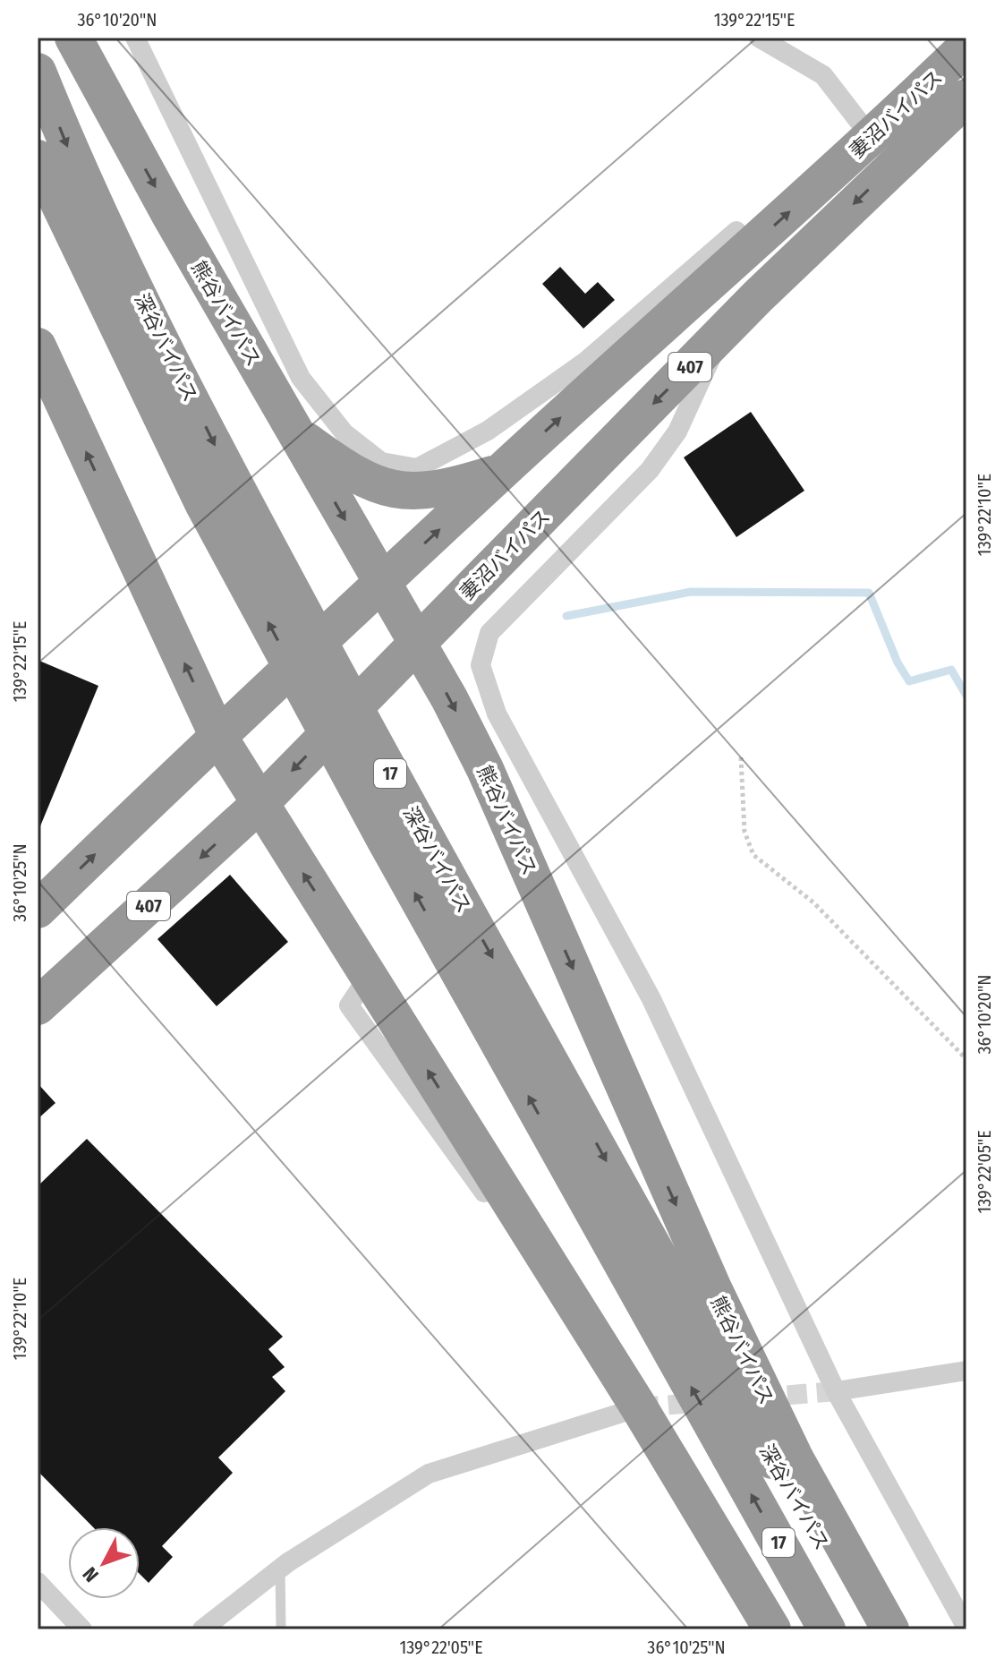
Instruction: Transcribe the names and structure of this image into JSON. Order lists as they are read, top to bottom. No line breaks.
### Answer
{"streets":{"highway":["妻沼バイパス","熊谷バイパス","深谷バイパス","407","17"]},"crossings":[["妻沼バイパス","熊谷バイパス"],["妻沼バイパス","407"],["妻沼バイパス","17"],["熊谷バイパス","407"]],"north":"bottom left","coordinates":["36°10'20\"N","139°22'15\"E","139°22'10\"E","36°10'25\"N","139°22'05\"E"]}
